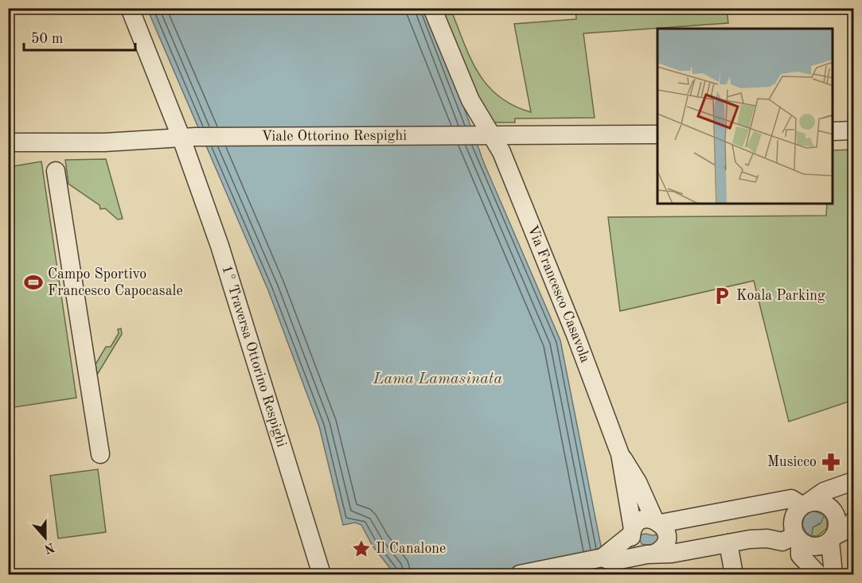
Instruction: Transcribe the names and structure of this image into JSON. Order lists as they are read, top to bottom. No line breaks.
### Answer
{"streets":{"street":["Viale Ottorino Respighi","Via Francesco Casavola","1° Traversa Ottorino Respighi"]},"crossings":[["Viale Ottorino Respighi","Via Francesco Casavola"],["Viale Ottorino Respighi","1° Traversa Ottorino Respighi"]],"water":["Lama Lamasinata"],"places":{"sports":["Campo Sportivo Francesco Capocasale"],"parking":["Koala Parking"],"pharmacy":["Musicco"],"place":["Il Canalone"]},"scale_bar":"50 m","north":"bottom"}
